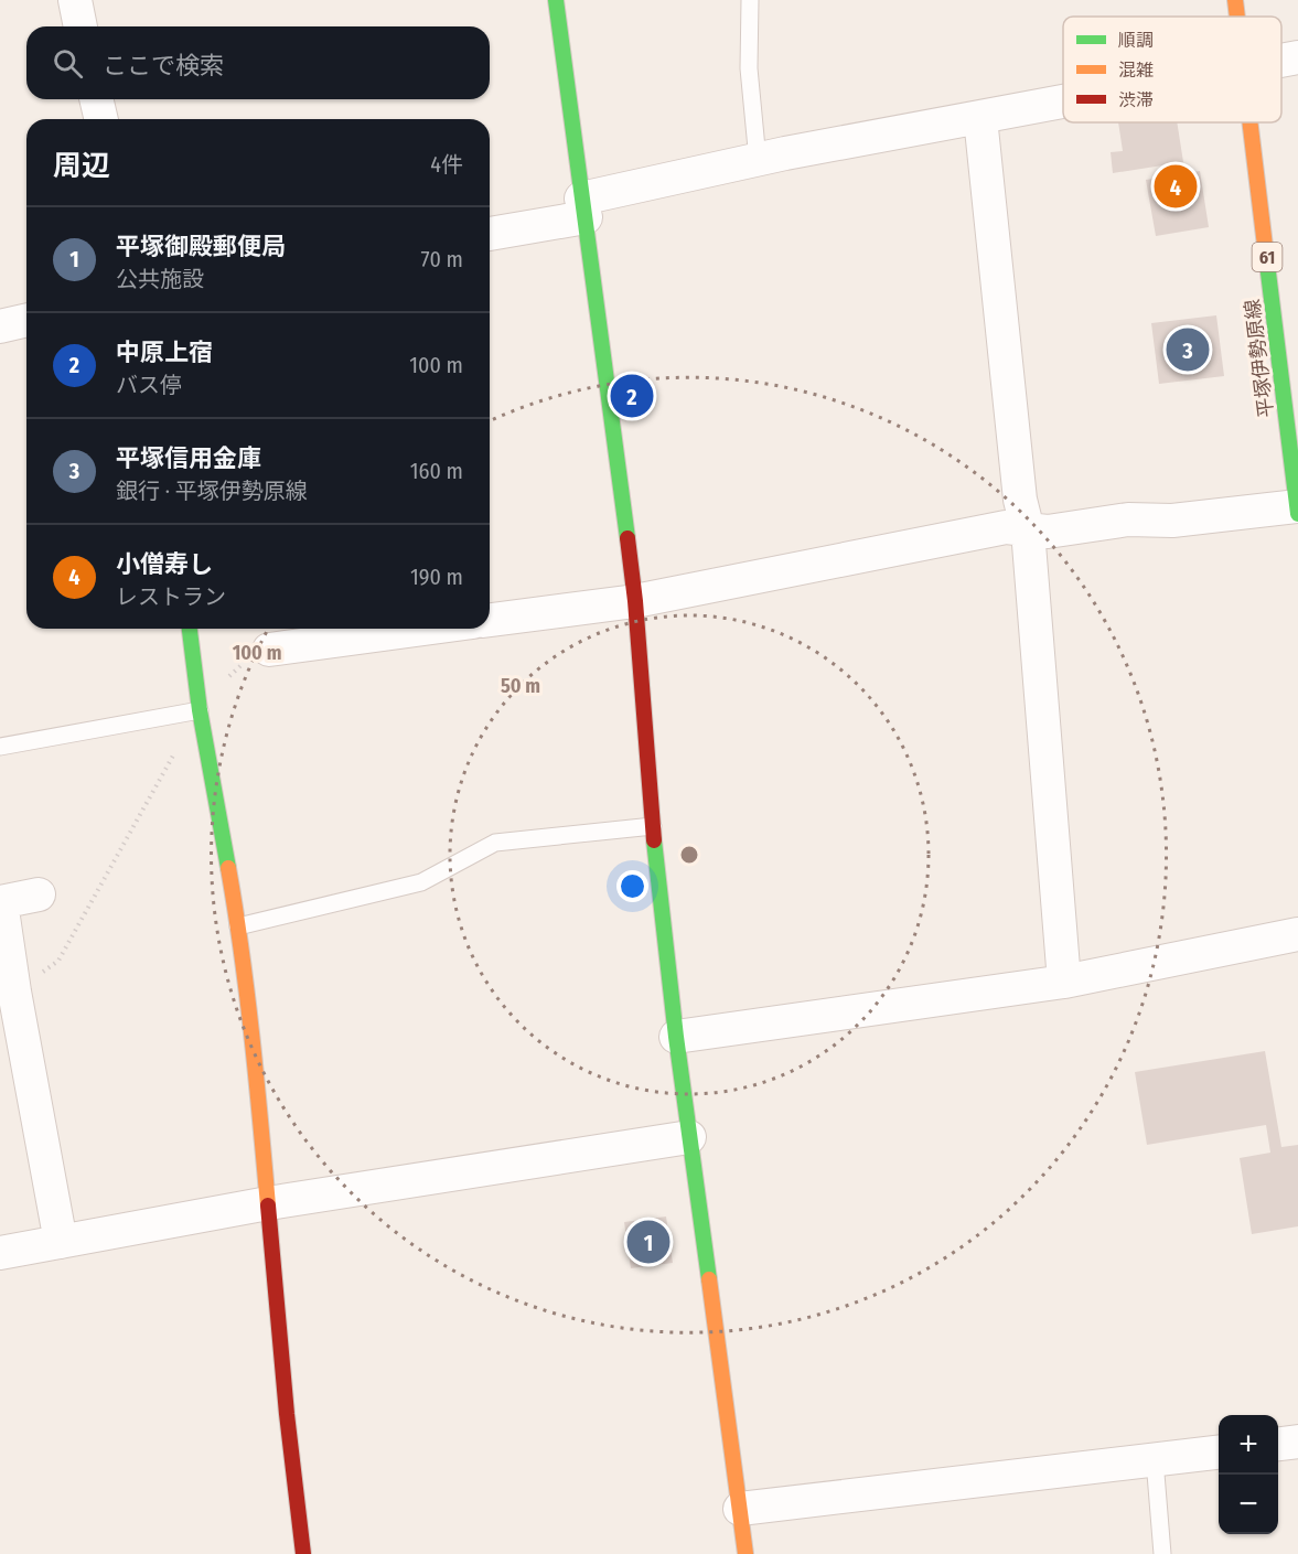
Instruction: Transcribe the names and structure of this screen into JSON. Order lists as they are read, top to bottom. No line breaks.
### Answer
{"streets":{"street":["61","平塚伊勢原線"]},"legend":["順調","混雑","渋滞"],"page":{"search":"ここで検索","heading":["周辺","4件"],"pins":["4","3","2","1"],"list":[{"mark":"1","name":"平塚御殿郵便局","note":"公共施設","value":"70 m"},{"mark":"2","name":"中原上宿","note":"バス停","value":"100 m"},{"mark":"3","name":"平塚信用金庫","note":"銀行 · 平塚伊勢原線","value":"160 m"},{"mark":"4","name":"小僧寿し","note":"レストラン","value":"190 m"}],"map_buttons":["+","−"]},"rings":["100 m","50 m"]}
